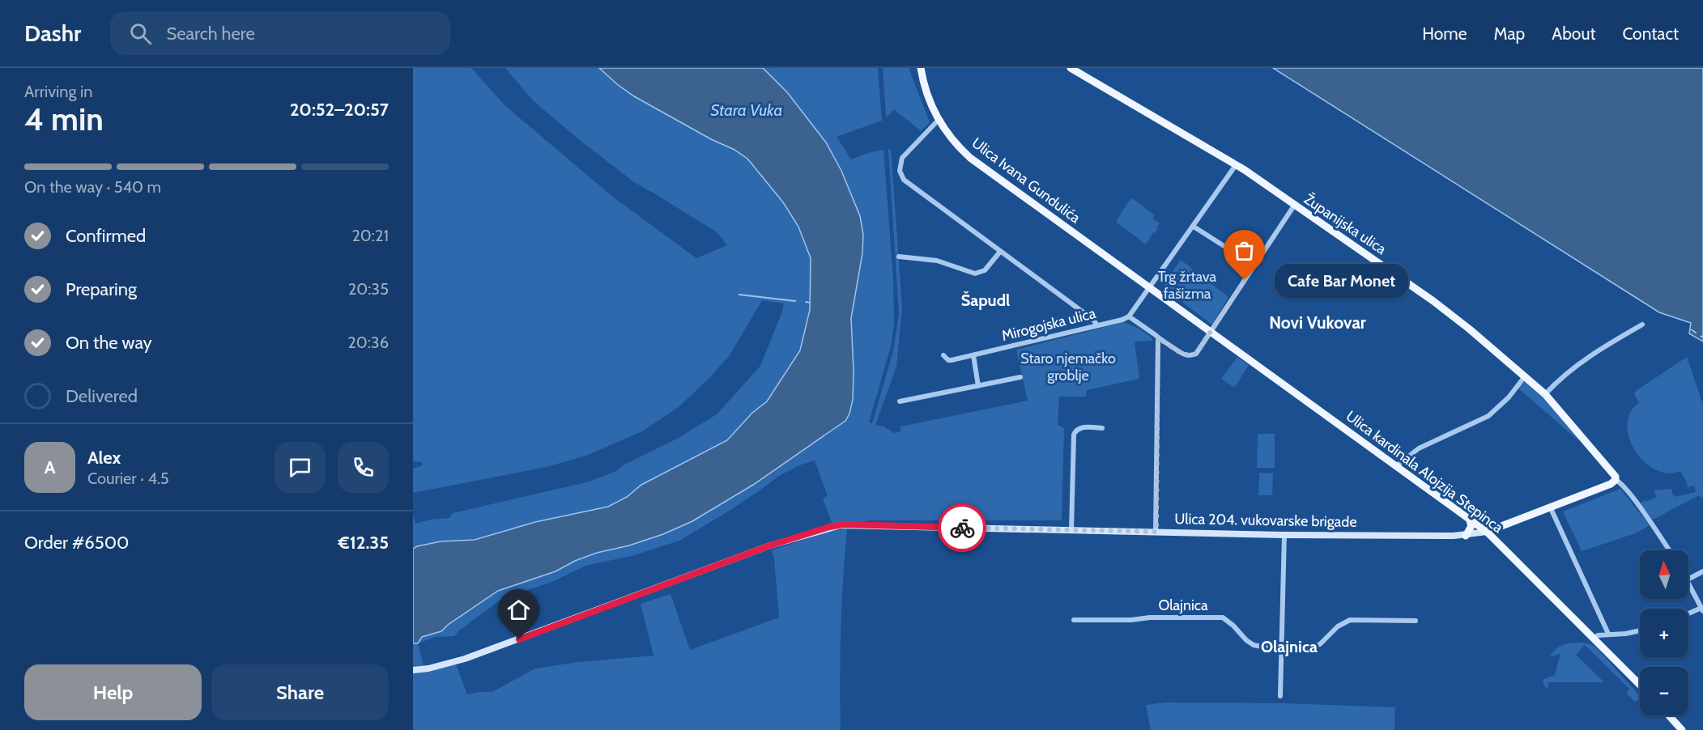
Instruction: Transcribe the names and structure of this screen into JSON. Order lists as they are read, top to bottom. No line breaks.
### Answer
{"streets":{"main road":["Ulica Ivana Gundulića","Županijska ulica","Ulica kardinala Alojzija Stepinca"],"street":["Mirogojska ulica","Ulica 204. vukovarske brigade","Olajnica"]},"crossings":[["Ulica kardinala Alojzija Stepinca","Ulica 204. vukovarske brigade"]],"districts":["Šapudl","Novi Vukovar","Olajnica"],"water":["Stara Vuka"],"parks":["Trg žrtava fašizma","Staro njemačko groblje"],"places":["Cafe Bar Monet"],"north":"top","page":{"header":"Dashr","search":"Search here","nav":["Home","Map","About","Contact"],"heading":["4 min","Arriving in","20:52–20:57"],"panel":["Alex","Courier · 4.5","Order #6500","€12.35"],"bar":"On the way · 540 m","list":[["Confirmed","20:21"],["Preparing","20:35"],["On the way","20:36"],"Delivered"],"bubble":"Cafe Bar Monet","round":"A","map_buttons":["+","−"],"buttons":["Help","Share"]}}
